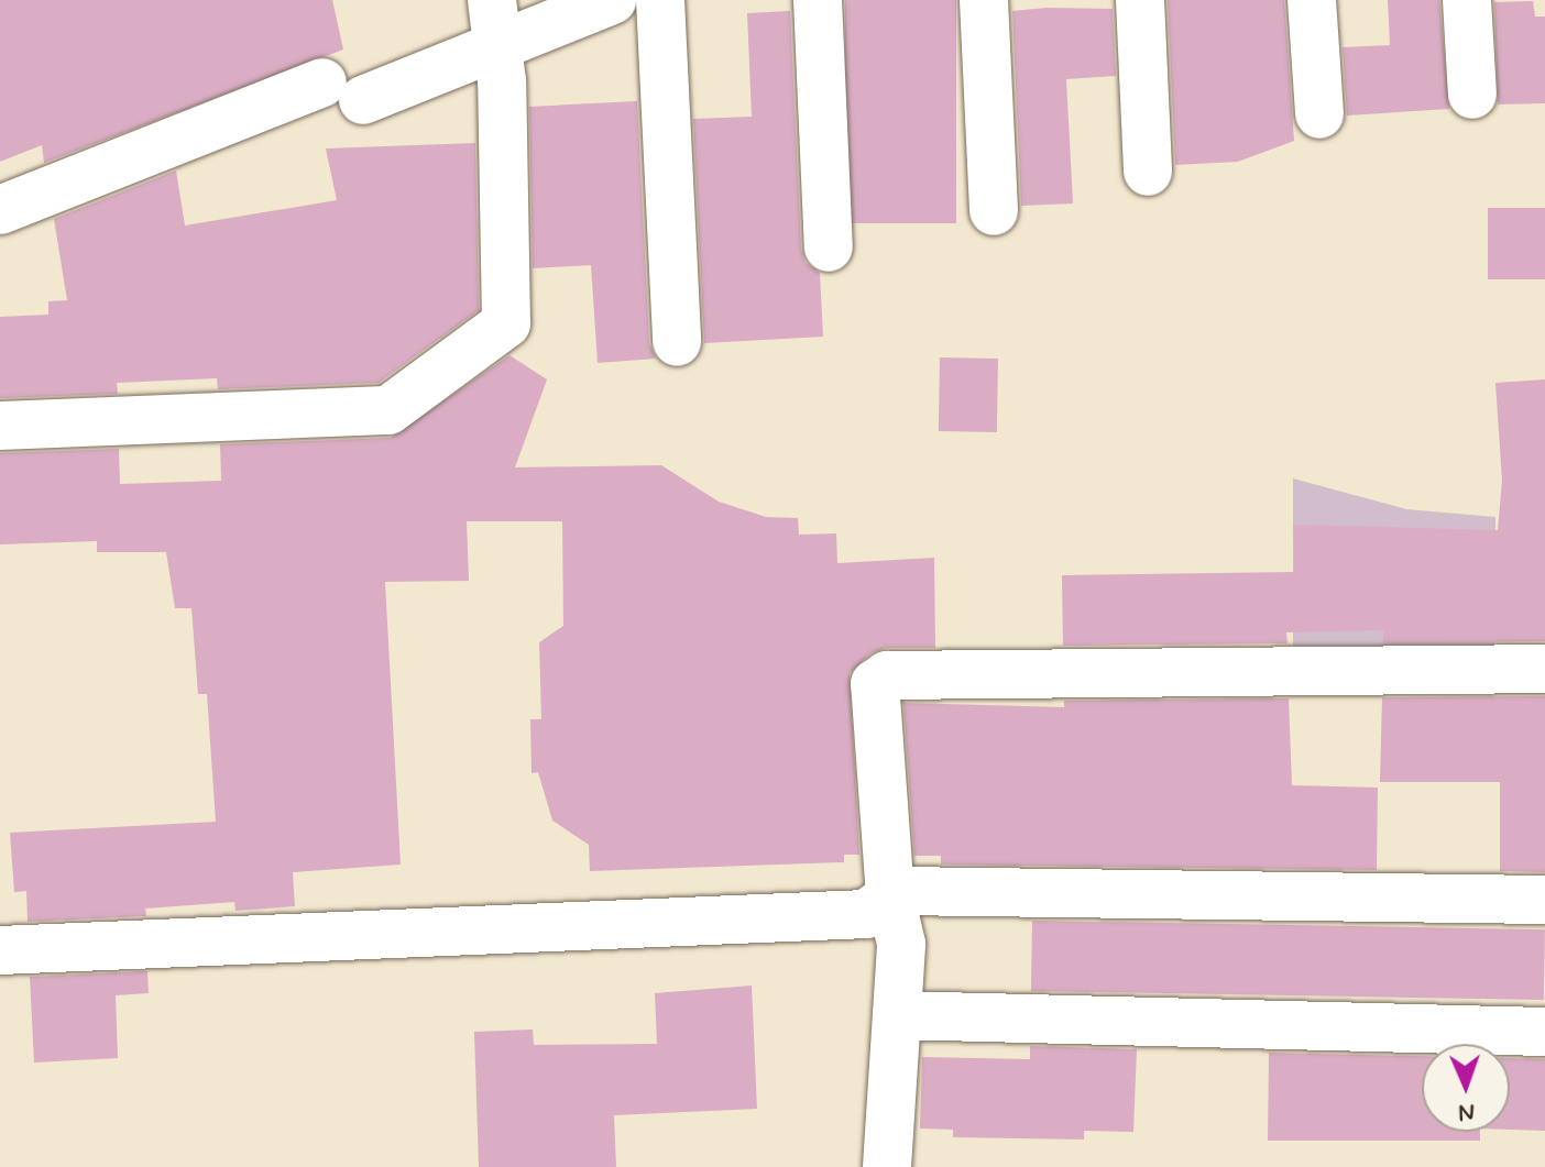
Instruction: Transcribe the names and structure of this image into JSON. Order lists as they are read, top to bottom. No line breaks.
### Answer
{"north":"bottom"}
